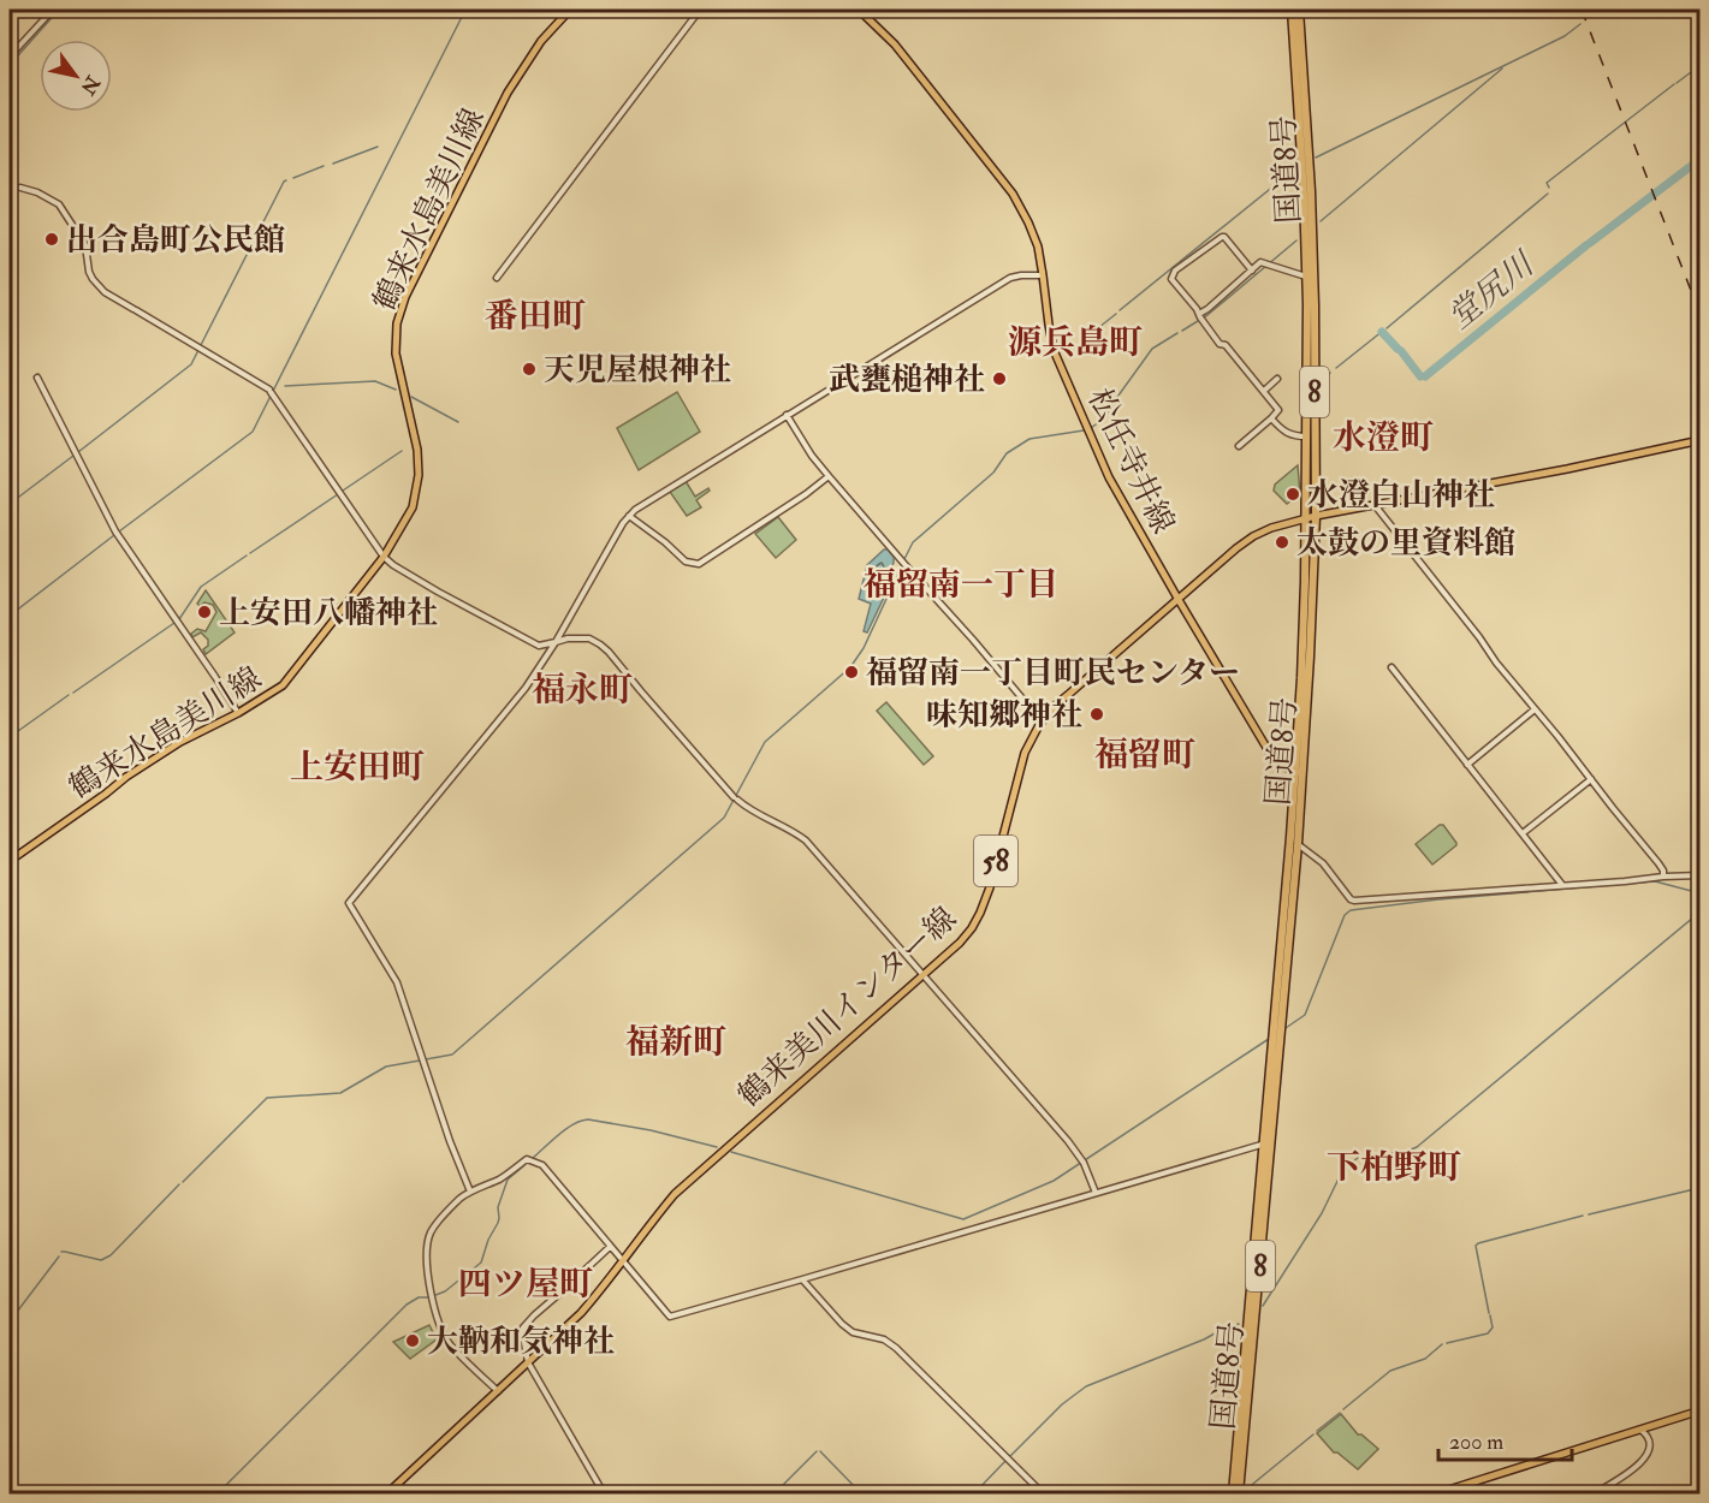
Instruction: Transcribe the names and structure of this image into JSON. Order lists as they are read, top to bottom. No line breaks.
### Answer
{"streets":{"highway":["国道8号","8"],"main road":["鶴来水島美川線","松任寺井線","58","鶴来美川インター線"]},"crossings":[["国道8号","松任寺井線"],["国道8号","鶴来美川インター線"],["松任寺井線","鶴来美川インター線"]],"districts":["番田町","源兵島町","水澄町","福留南一丁目","福永町","福留町","上安田町","福新町","下柏野町","四ツ屋町"],"water":["堂尻川"],"places":["出合島町公民館","天児屋根神社","武甕槌神社","水澄白山神社","太鼓の里資料館","上安田八幡神社","福留南一丁目町民センター","味知郷神社","大靹和気神社"],"scale_bar":"200 m","north":"bottom right"}
